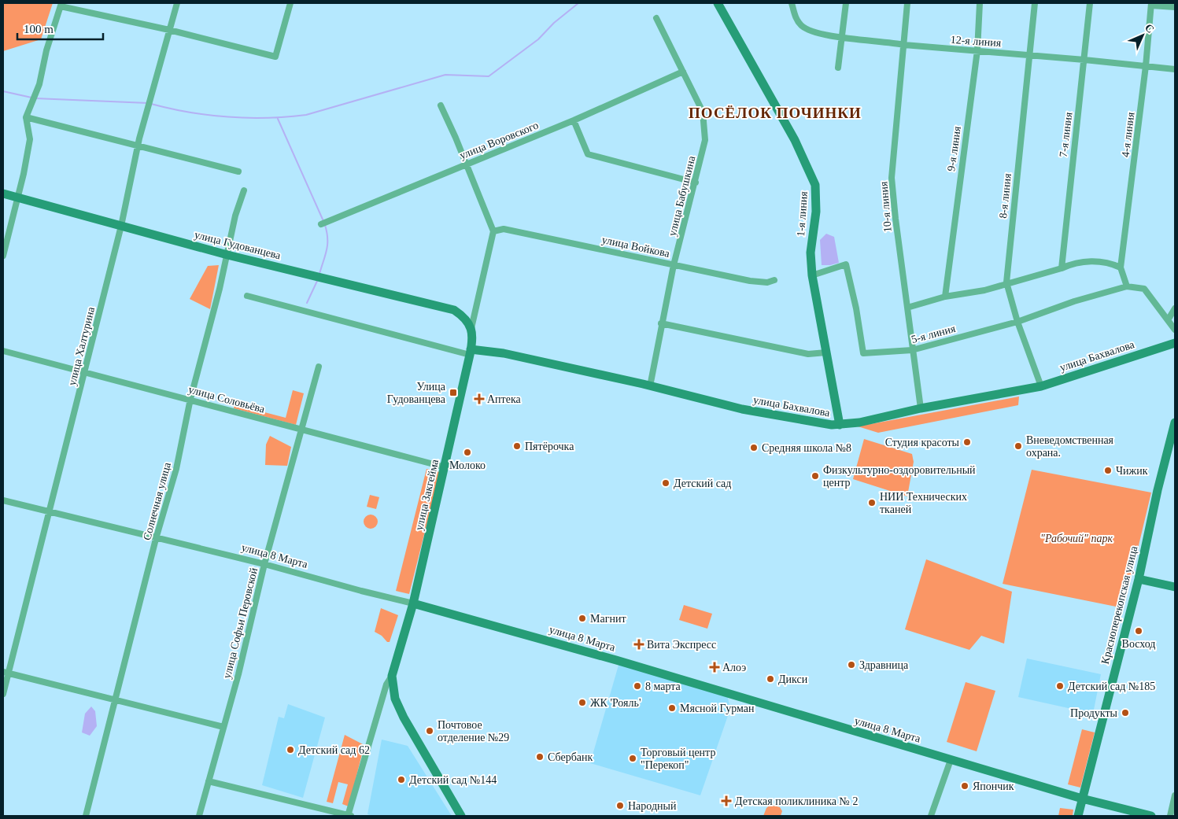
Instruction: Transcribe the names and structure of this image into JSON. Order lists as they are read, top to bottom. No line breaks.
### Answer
{"streets":{"street":["12-я линия","7-я линия","4-я линия","улица Воровского","9-я линия","улица Бабушкина","8-я линия","10-я линия","1-я линия","улица Гудованцева","улица Войкова","5-я линия","улица Халтурина","улица Бахвалова","улица Соловьёва","улица Закгейма","Солнечная улица","улица 8 Марта","Красноперекопская улица","улица Софьи Перовской"]},"crossings":[["12-я линия","7-я линия"],["12-я линия","4-я линия"],["12-я линия","9-я линия"],["12-я линия","8-я линия"],["12-я линия","10-я линия"],["улица Воровского","улица Бабушкина"],["улица Бабушкина","улица Войкова"],["улица Бабушкина","улица Бахвалова"],["8-я линия","5-я линия"],["8-я линия","улица Бахвалова"],["10-я линия","5-я линия"],["10-я линия","улица Бахвалова"],["1-я линия","5-я линия"],["1-я линия","улица Бахвалова"],["улица Гудованцева","улица Халтурина"],["улица Гудованцева","улица Закгейма"],["улица Гудованцева","Солнечная улица"],["улица Халтурина","улица Соловьёва"],["улица Халтурина","улица 8 Марта"],["улица Бахвалова","улица Закгейма"],["улица Соловьёва","улица Закгейма"],["улица Соловьёва","Солнечная улица"],["улица Соловьёва","улица Софьи Перовской"],["улица Закгейма","улица 8 Марта"],["Солнечная улица","улица 8 Марта"],["улица 8 Марта","Красноперекопская улица"],["улица 8 Марта","улица Софьи Перовской"]],"districts":["ПОСЁЛОК ПОЧИНКИ"],"parks":["\"Рабочий\" парк"],"places":{"transit":["Улица Гудованцева"],"health":["Аптека","Вита Экспресс","Алоэ","Детская поликлиника № 2"],"other":["Студия красоты","Пятёрочка","Вневедомственная охрана.","Средняя школа №8","Молоко","Чижик","Физкультурно-оздоровительный центр","Детский сад","НИИ Технических тканей","Магнит","Восход","Здравница","Дикси","8 марта","Детский сад №185","ЖК 'Рояль'","Мясной Гурман","Продукты","Почтовое отделение №29","Детский сад 62","Сбербанк","Торговый центр \"Перекоп\"","Детский сад №144","Япончик","Народный"]},"scale_bar":"100 m","north":"top right"}
